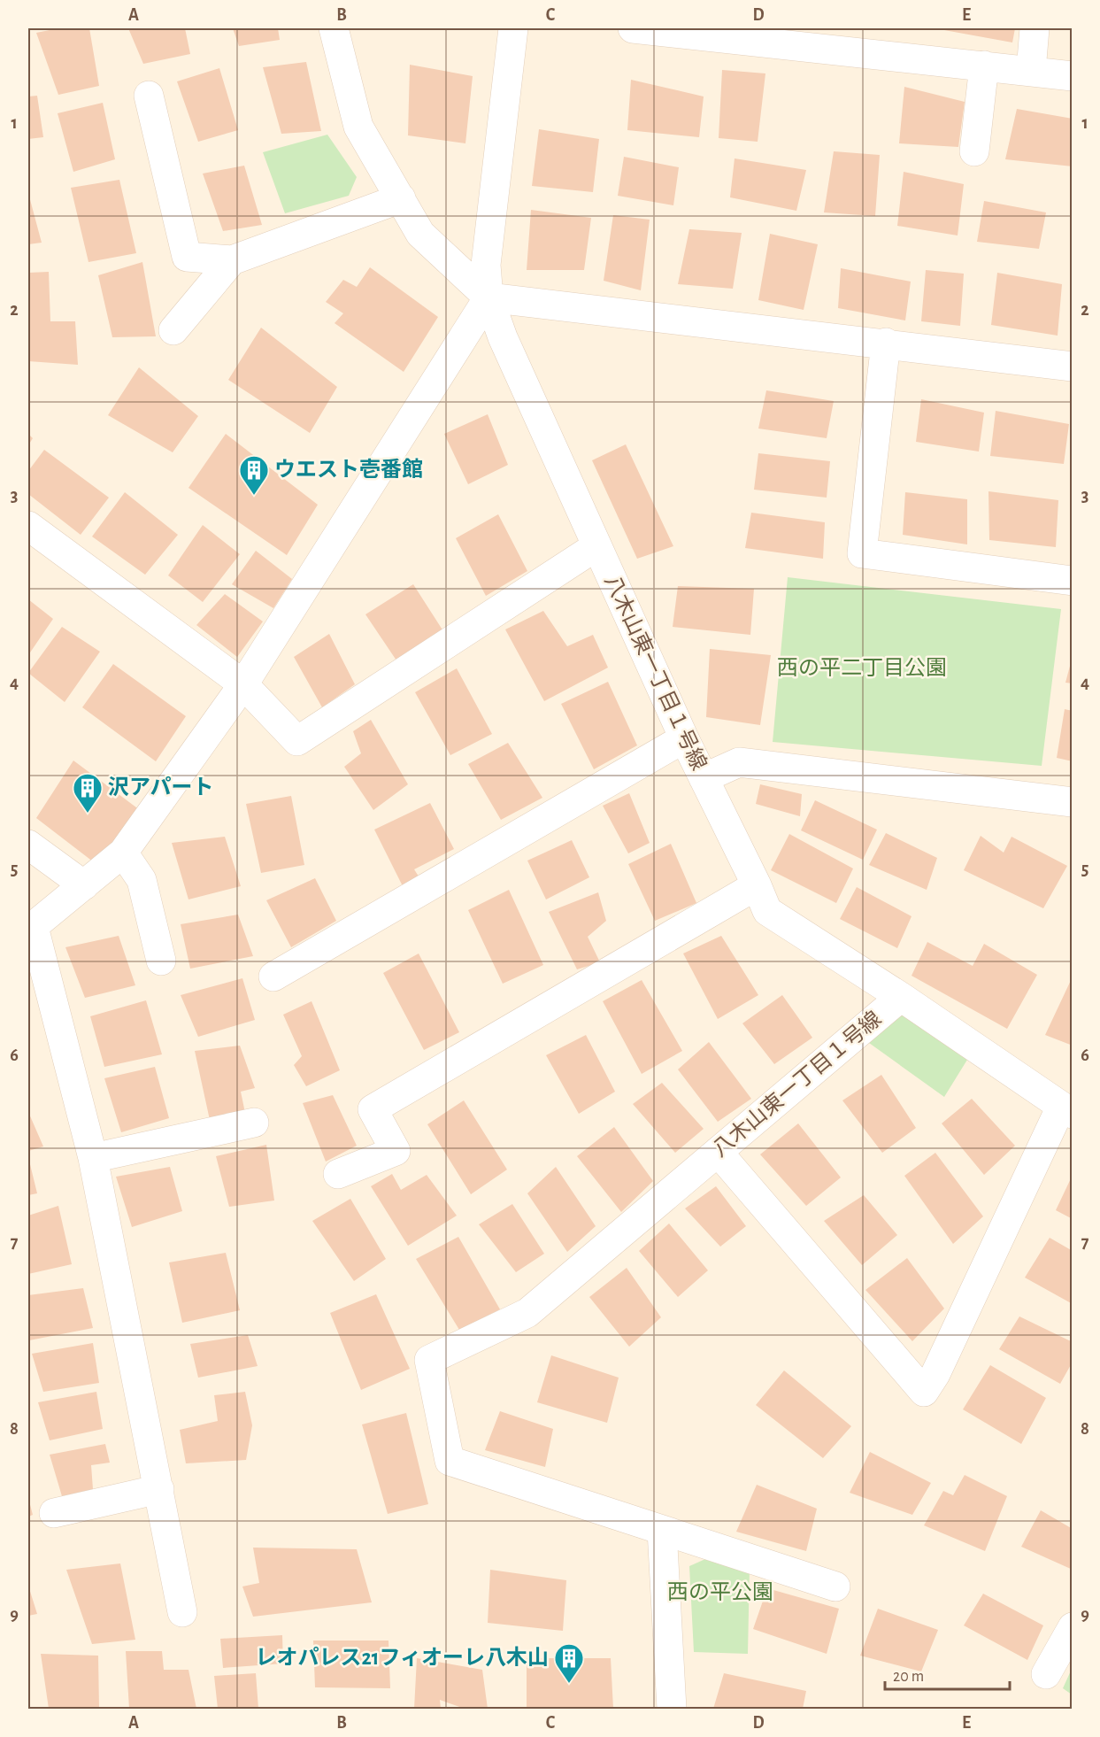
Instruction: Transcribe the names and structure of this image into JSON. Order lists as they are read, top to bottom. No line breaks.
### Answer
{"streets":{"street":["八木山東一丁目１号線"]},"parks":["西の平二丁目公園","西の平公園"],"places":{"building":["ウエスト壱番館","沢アパート","レオパレス21フィオーレ八木山"]},"scale_bar":"20 m","grid":{"columns":["A","B","C","D","E"],"rows":["1","2","3","4","5","6","7","8","9"]}}
